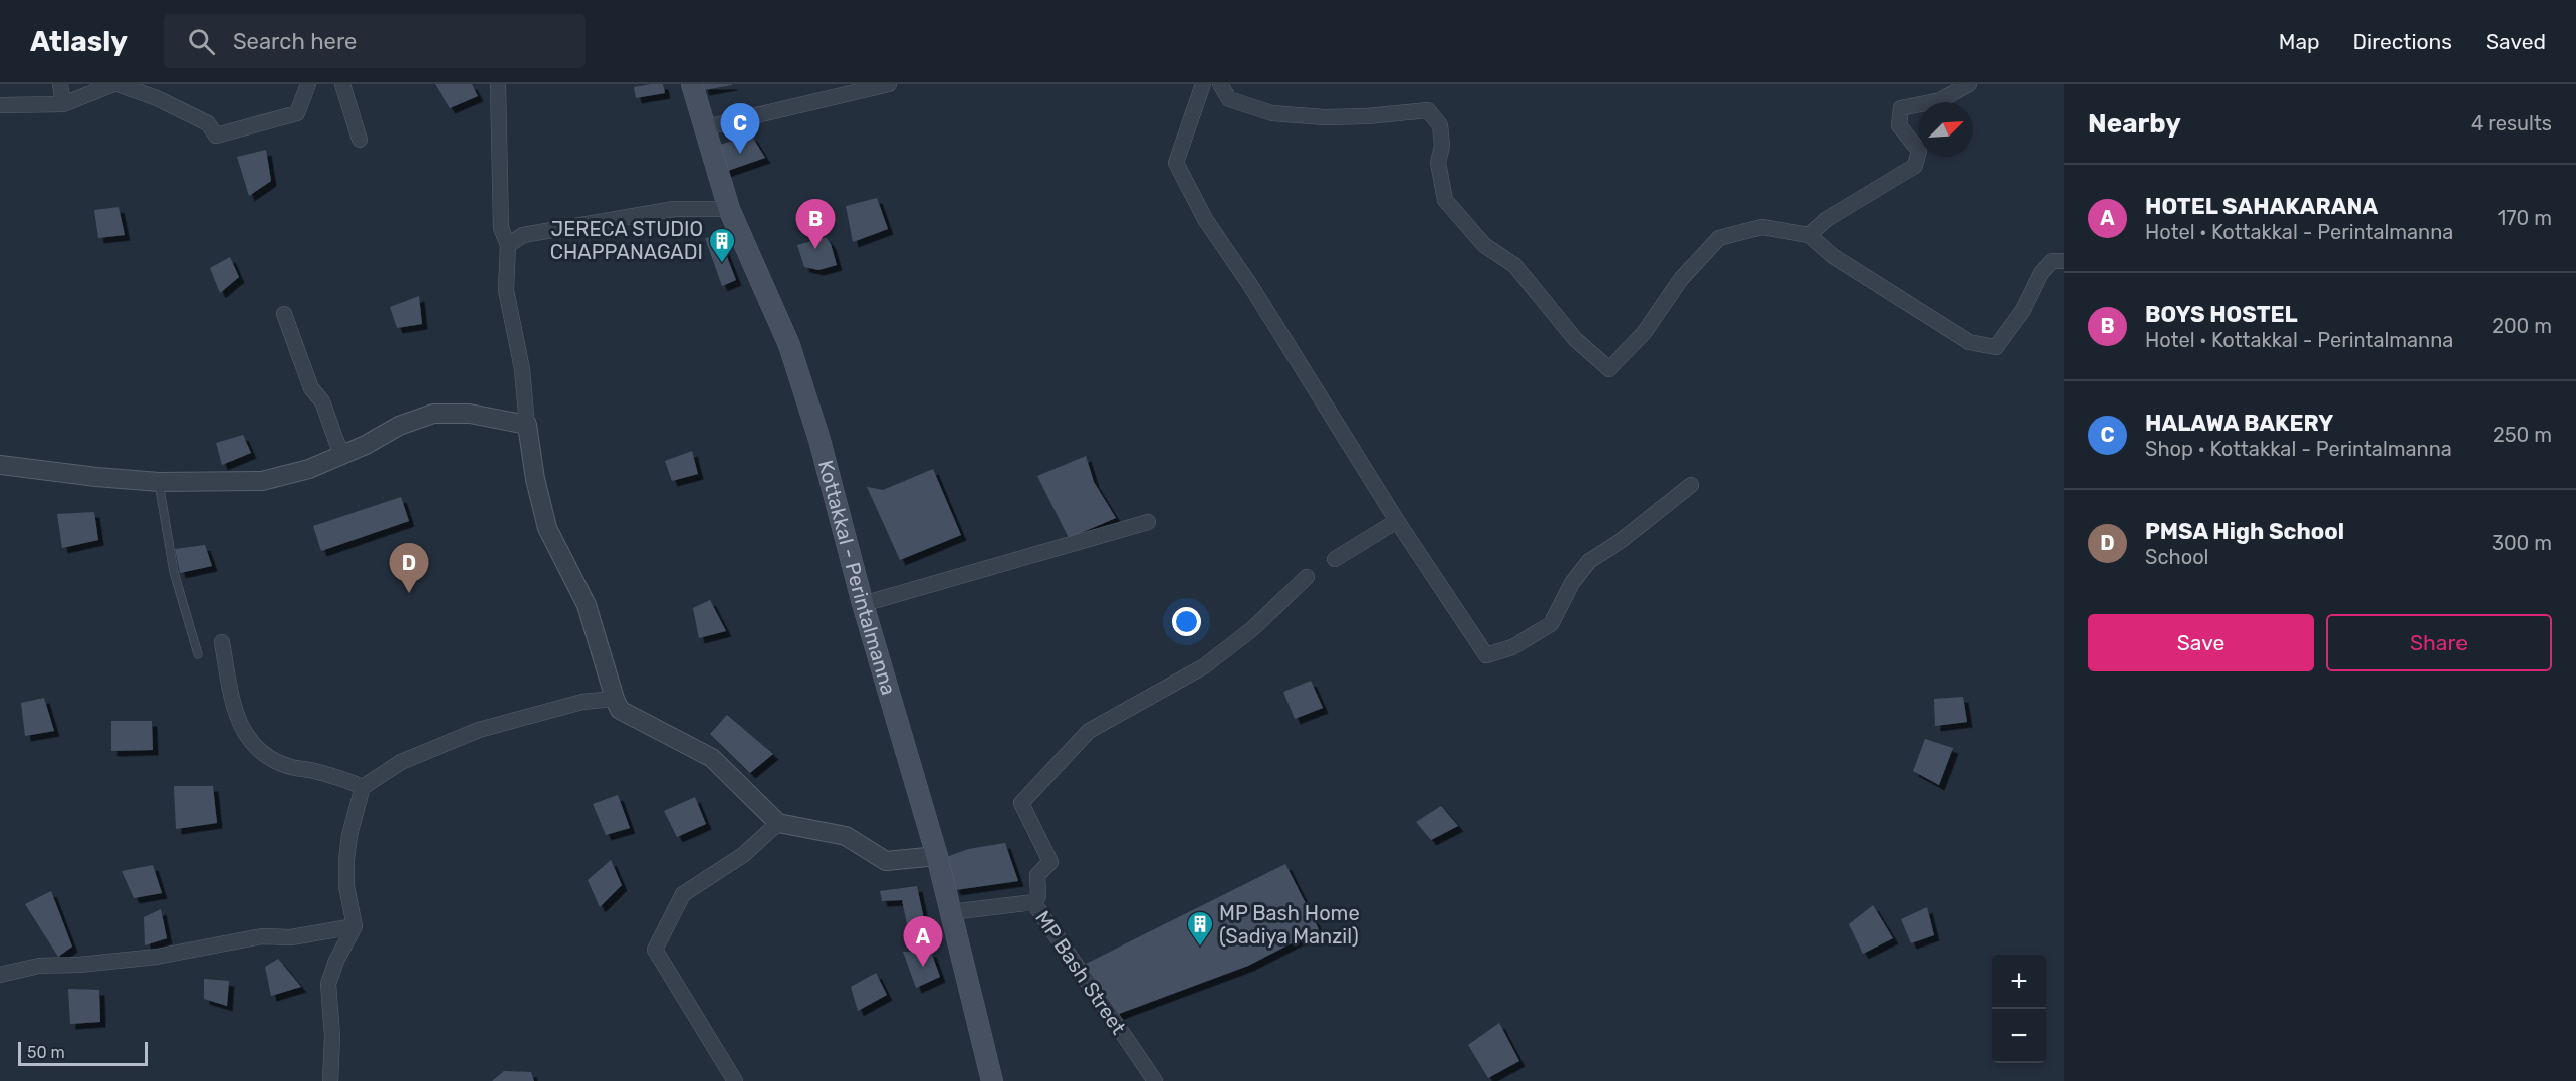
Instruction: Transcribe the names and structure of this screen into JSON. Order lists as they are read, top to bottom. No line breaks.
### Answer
{"streets":{"main road":["Kottakkal - Perintalmanna"],"street":["MP Bash Street"]},"crossings":[["Kottakkal - Perintalmanna","MP Bash Street"]],"places":{"building":["JERECA STUDIO CHAPPANAGADI","MP Bash Home (Sadiya Manzil)"]},"scale_bar":"50 m","north":"top right","page":{"header":"Atlasly","search":"Search here","nav":["Map","Directions","Saved"],"heading":["Nearby","4 results"],"pins":["C","B","D","A"],"list":[{"mark":"A","name":"HOTEL SAHAKARANA","note":"Hotel · Kottakkal - Perintalmanna","value":"170 m"},{"mark":"B","name":"BOYS HOSTEL","note":"Hotel · Kottakkal - Perintalmanna","value":"200 m"},{"mark":"C","name":"HALAWA BAKERY","note":"Shop · Kottakkal - Perintalmanna","value":"250 m"},{"mark":"D","name":"PMSA High School","note":"School","value":"300 m"}],"buttons":["Save","Share"],"map_buttons":["+","−"],"scale":"50 m"}}
